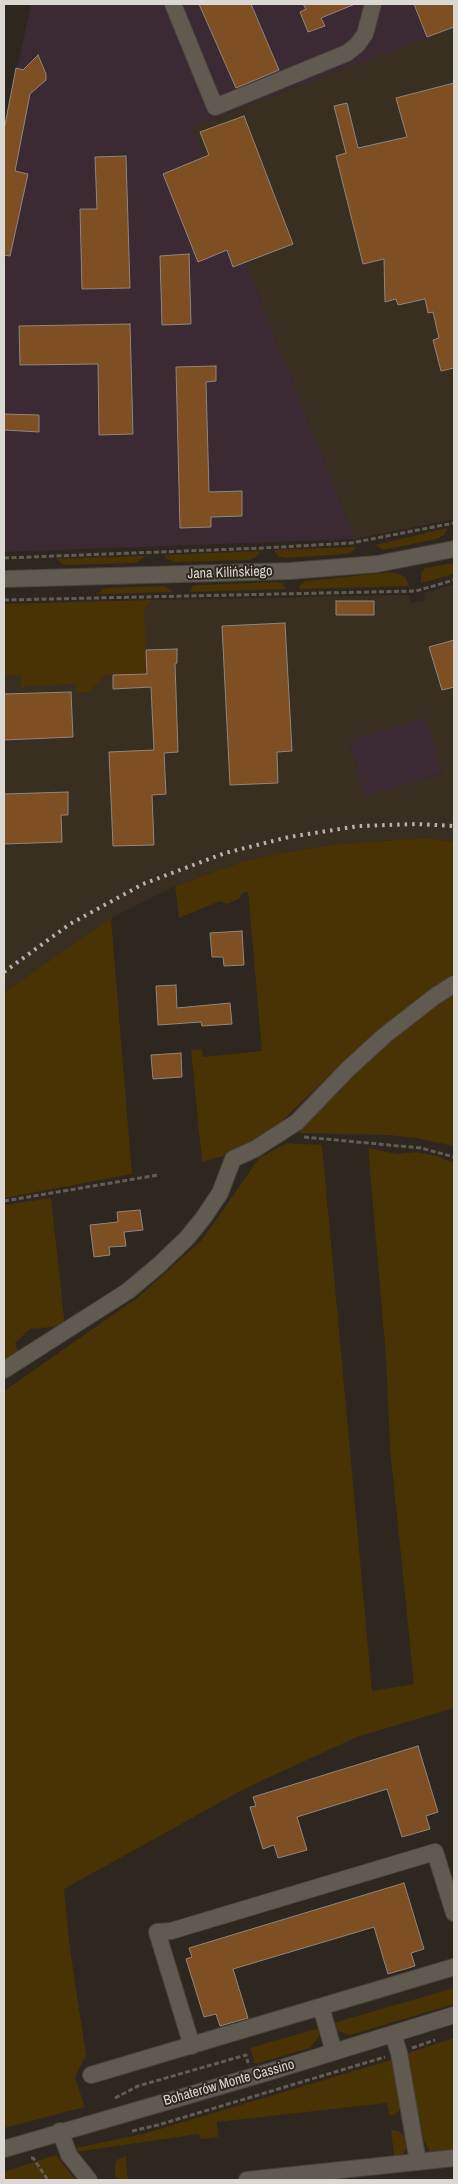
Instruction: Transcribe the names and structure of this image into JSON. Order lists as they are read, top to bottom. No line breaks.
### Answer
{"streets":{"street":["Jana Kilińskiego","Bohaterów Monte Cassino"]}}
